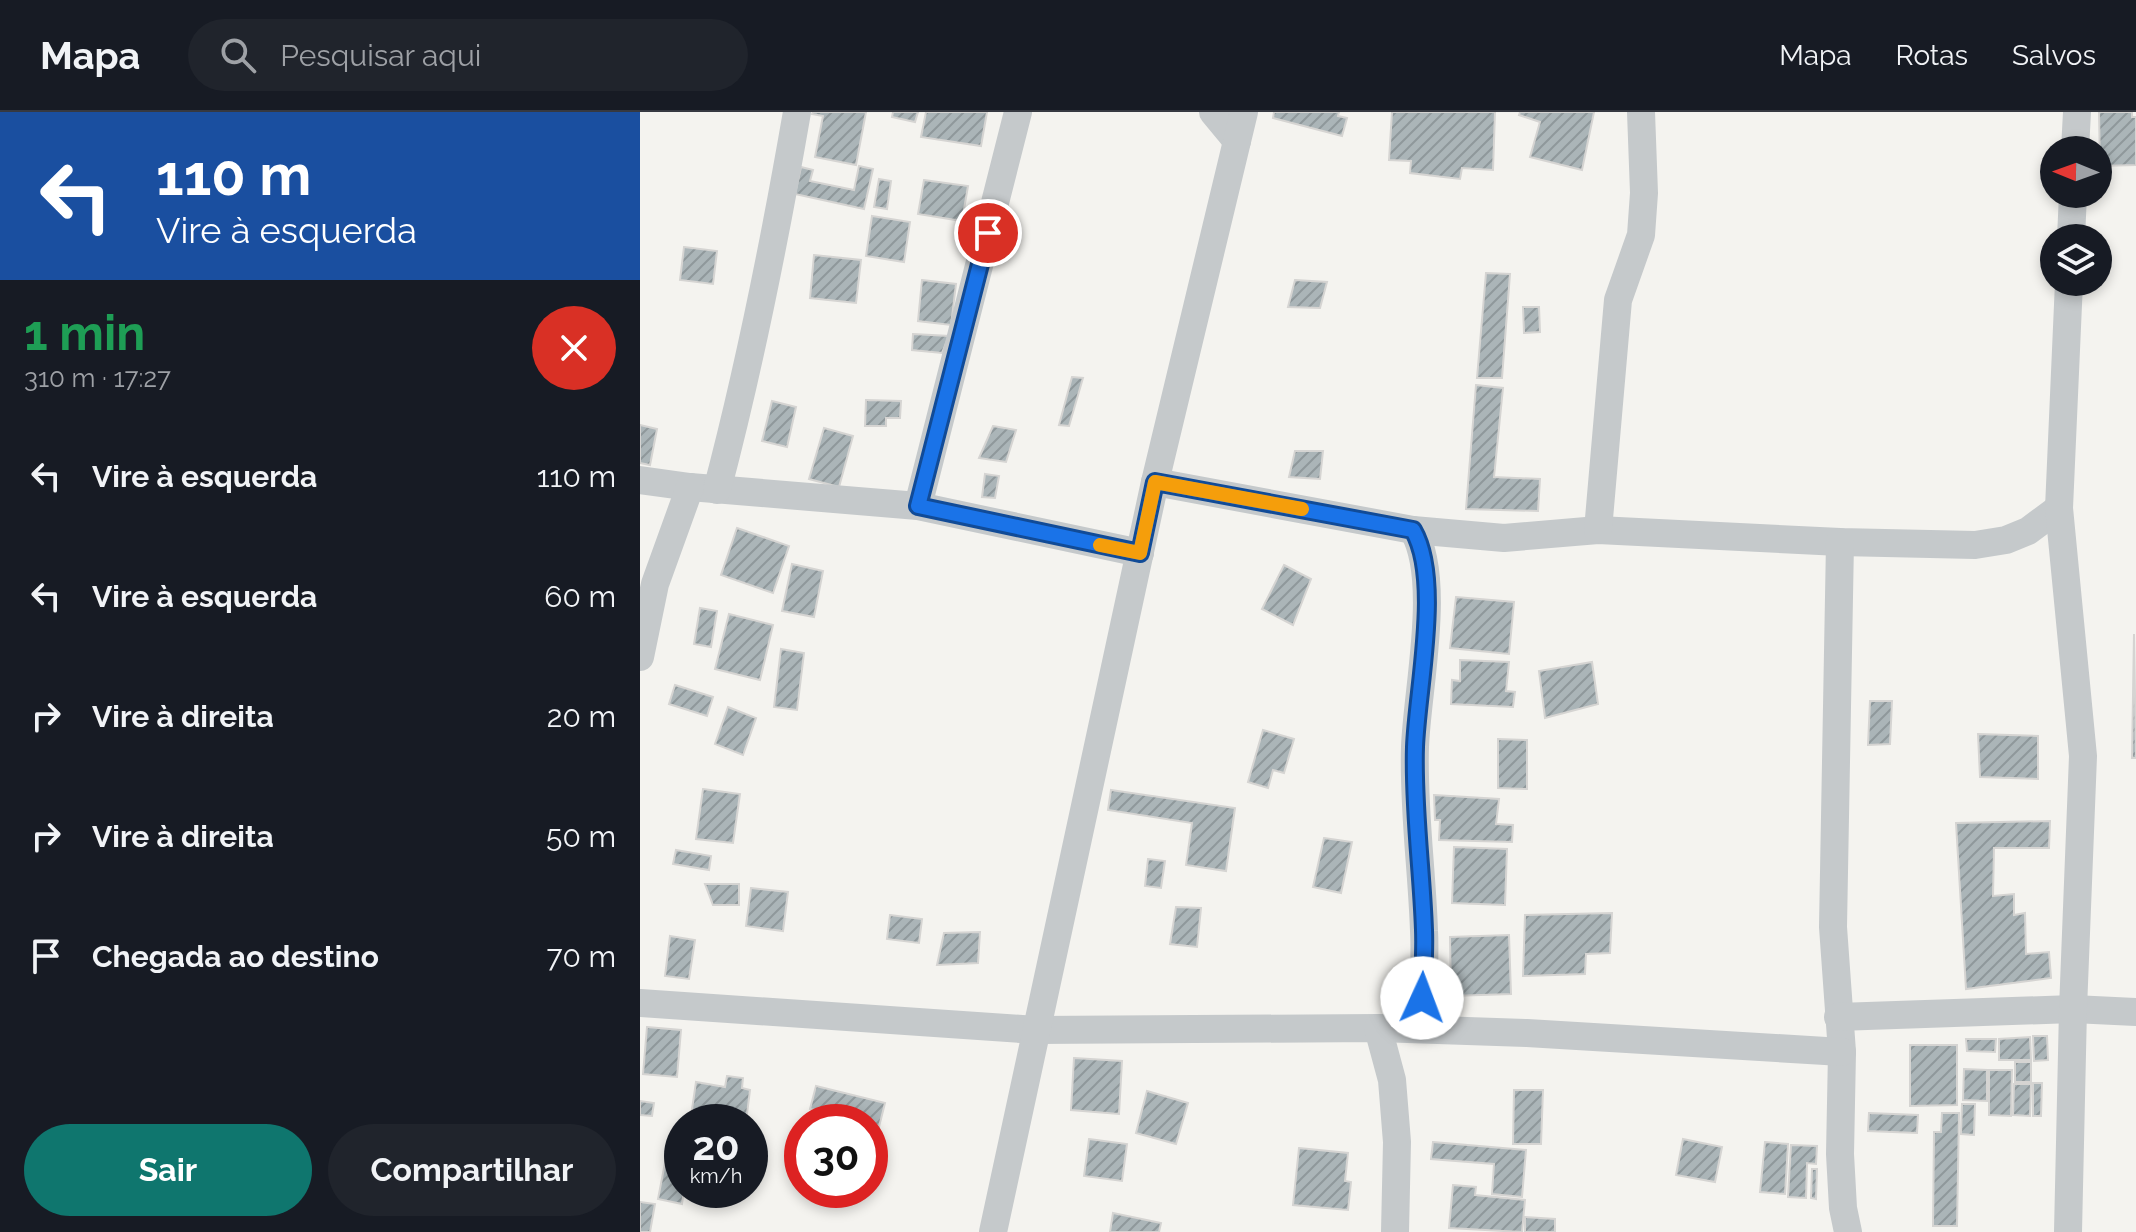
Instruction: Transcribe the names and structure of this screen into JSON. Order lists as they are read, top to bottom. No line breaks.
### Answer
{"north":"left","page":{"header":"Mapa","search":"Pesquisar aqui","nav":["Mapa","Rotas","Salvos"],"turn":["110 m","Vire à esquerda"],"heading":["1 min","310 m · 17:27"],"list":[{"name":"Vire à esquerda","value":"110 m"},{"name":"Vire à esquerda","value":"60 m"},{"name":"Vire à direita","value":"20 m"},{"name":"Vire à direita","value":"50 m"},{"name":"Chegada ao destino","value":"70 m"}],"speed":"20 km/h","limit":"30","buttons":["Sair","Compartilhar"]}}
